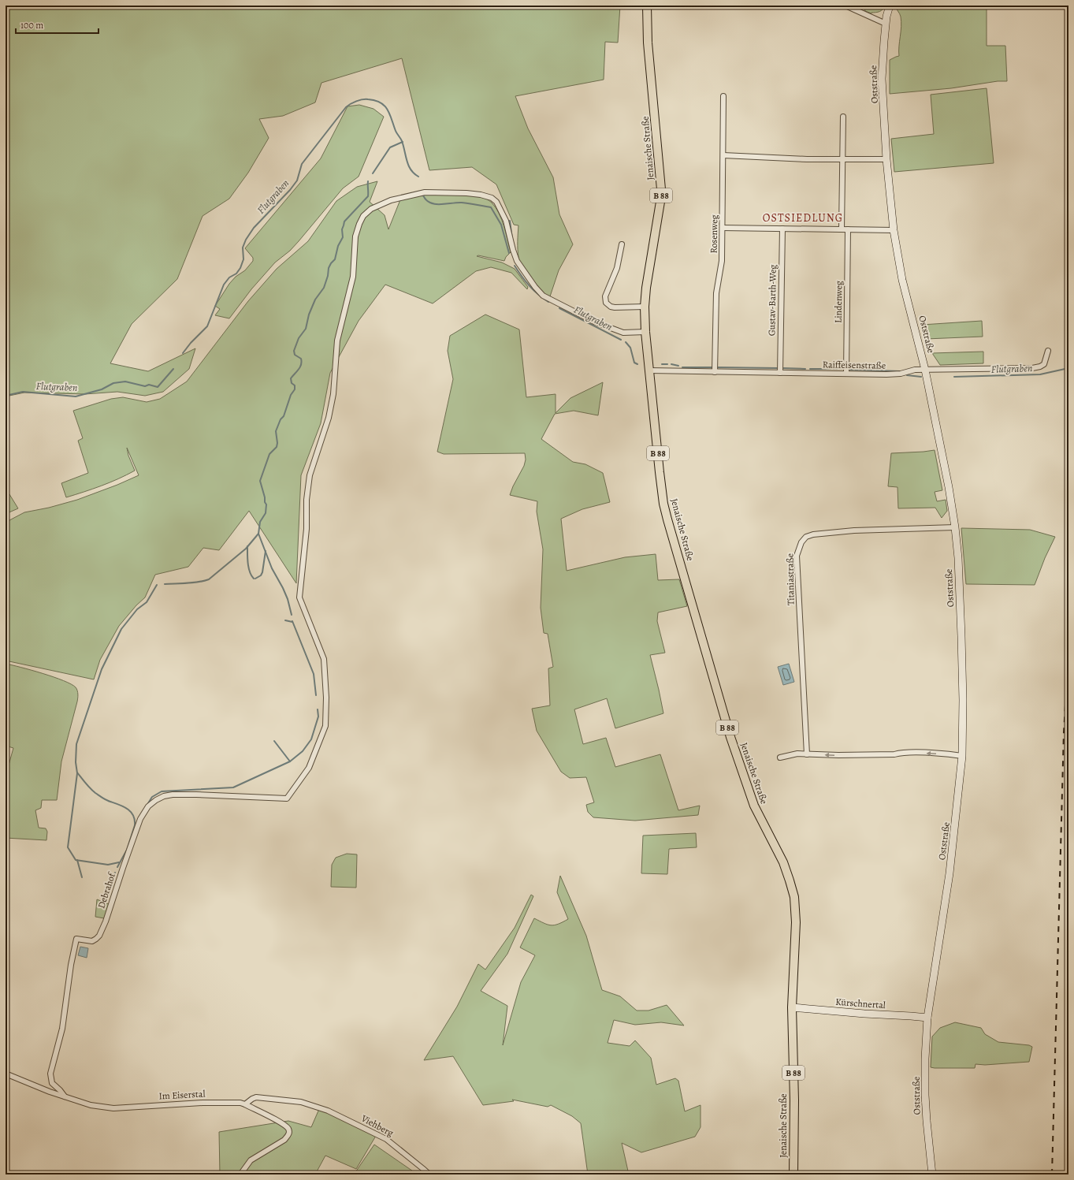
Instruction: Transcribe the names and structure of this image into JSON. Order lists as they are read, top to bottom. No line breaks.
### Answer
{"streets":{"main road":["Jenaische Straße","B 88"],"street":["Oststraße","Rosenweg","Gustav-Barth-Weg","Lindenweg","Raiffeisenstraße","Titaniastraße","Debrahof","Kürschnertal","Im Eiserstal","Viehberg"]},"crossings":[["Oststraße","Raiffeisenstraße"],["Oststraße","Titaniastraße"],["Oststraße","Kürschnertal"],["Jenaische Straße","Raiffeisenstraße"],["Jenaische Straße","Debrahof"],["Jenaische Straße","Kürschnertal"],["Rosenweg","Raiffeisenstraße"],["Gustav-Barth-Weg","Raiffeisenstraße"],["Lindenweg","Raiffeisenstraße"],["Debrahof","Im Eiserstal"],["Im Eiserstal","Viehberg"]],"districts":["OSTSIEDLUNG"],"water":["Flutgraben"],"scale_bar":"100 m"}
